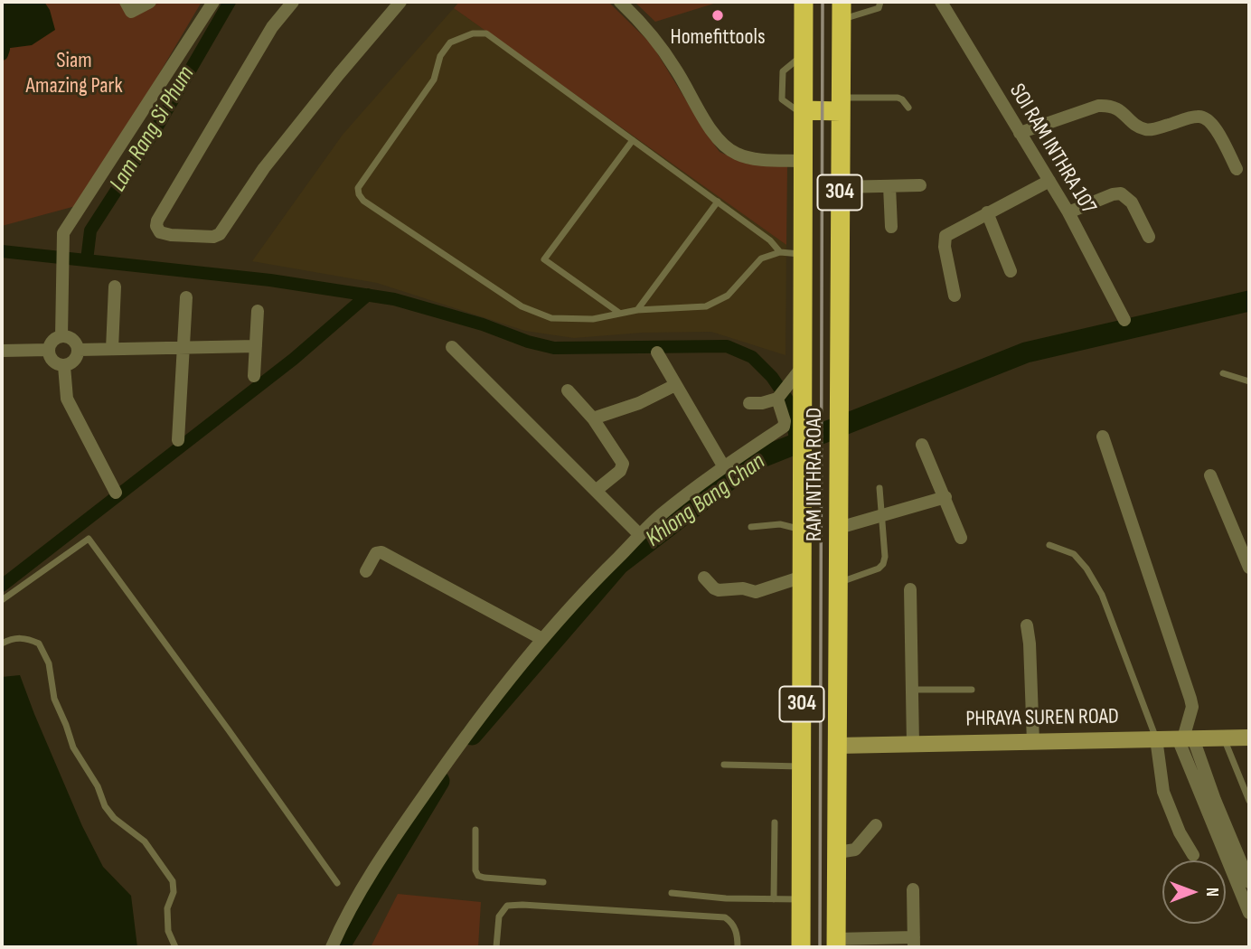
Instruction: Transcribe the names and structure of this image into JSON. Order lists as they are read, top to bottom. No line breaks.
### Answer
{"streets":{"highway":["304","RAM INTHRA ROAD"],"street":["SOI RAM INTHRA 107","PHRAYA SUREN ROAD"]},"crossings":[["RAM INTHRA ROAD","PHRAYA SUREN ROAD"]],"water":["Lam Rang Si Phum","Khlong Bang Chan"],"parks":["Siam Amazing Park"],"places":["Homefittools"],"north":"right"}
